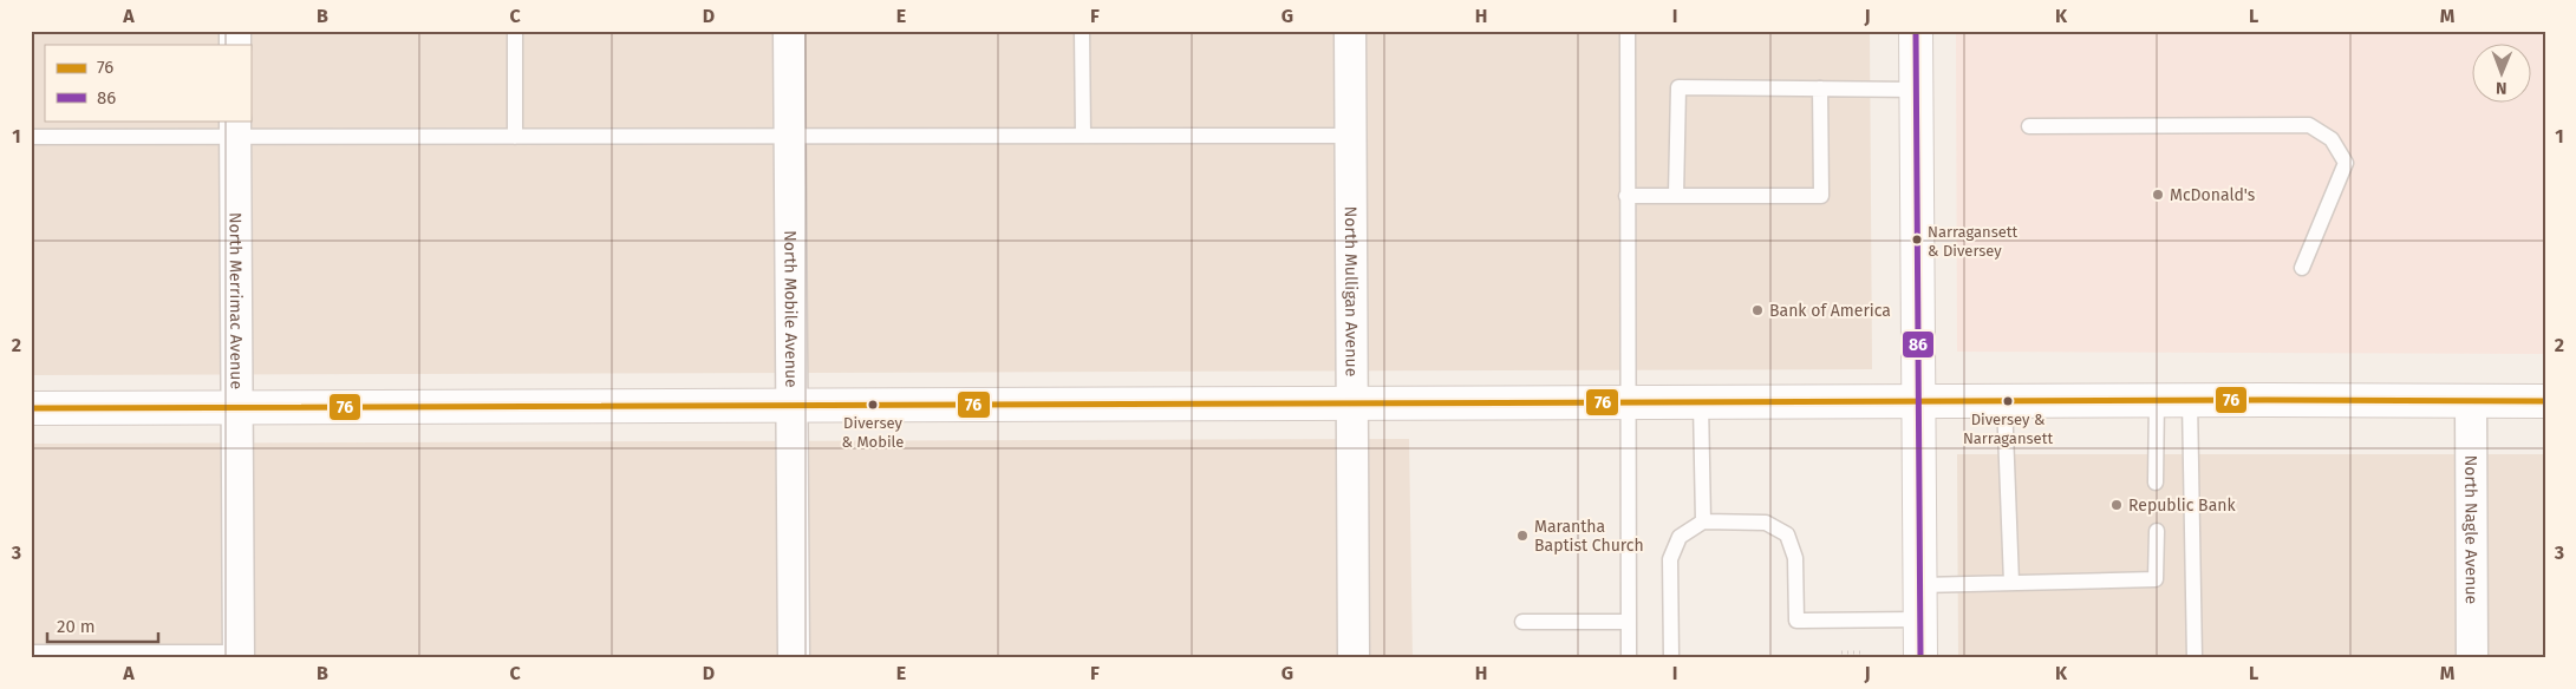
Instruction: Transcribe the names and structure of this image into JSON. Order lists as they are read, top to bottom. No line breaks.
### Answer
{"streets":{"street":["North Mulligan Avenue","North Merrimac Avenue","North Mobile Avenue","North Nagle Avenue"]},"places":["McDonald's","Narragansett & Diversey","Bank of America","Diversey & Narragansett","Diversey & Mobile","Republic Bank","Marantha Baptist Church"],"lines":["transit line 86","transit line 76"],"legend":["76","86"],"scale_bar":"20 m","north":"bottom","grid":{"columns":["A","B","C","D","E","F","G","H","I","J","K","L","M"],"rows":["1","2","3"]}}
